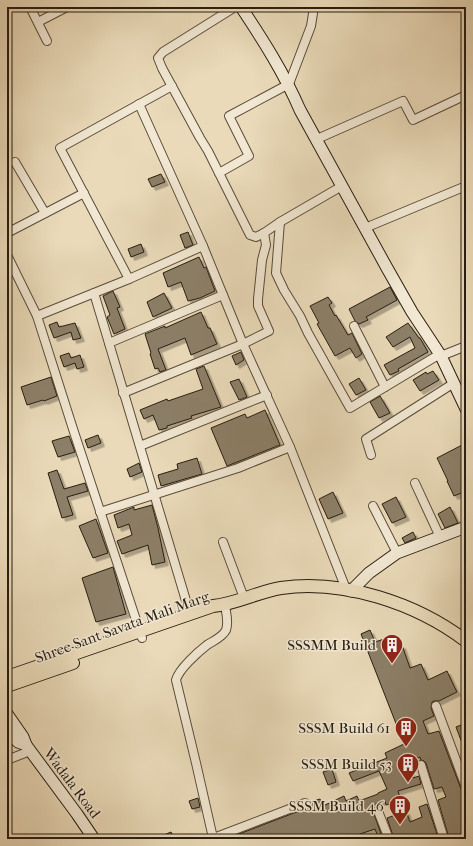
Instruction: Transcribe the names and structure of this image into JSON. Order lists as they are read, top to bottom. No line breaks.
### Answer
{"streets":{"main road":["Shree Sant Savata Mali Marg"],"street":["Wadala Road"]},"places":{"building":["SSSMM Build","SSSM Build 61","SSSM Build 53","SSSM Build 46"]}}
